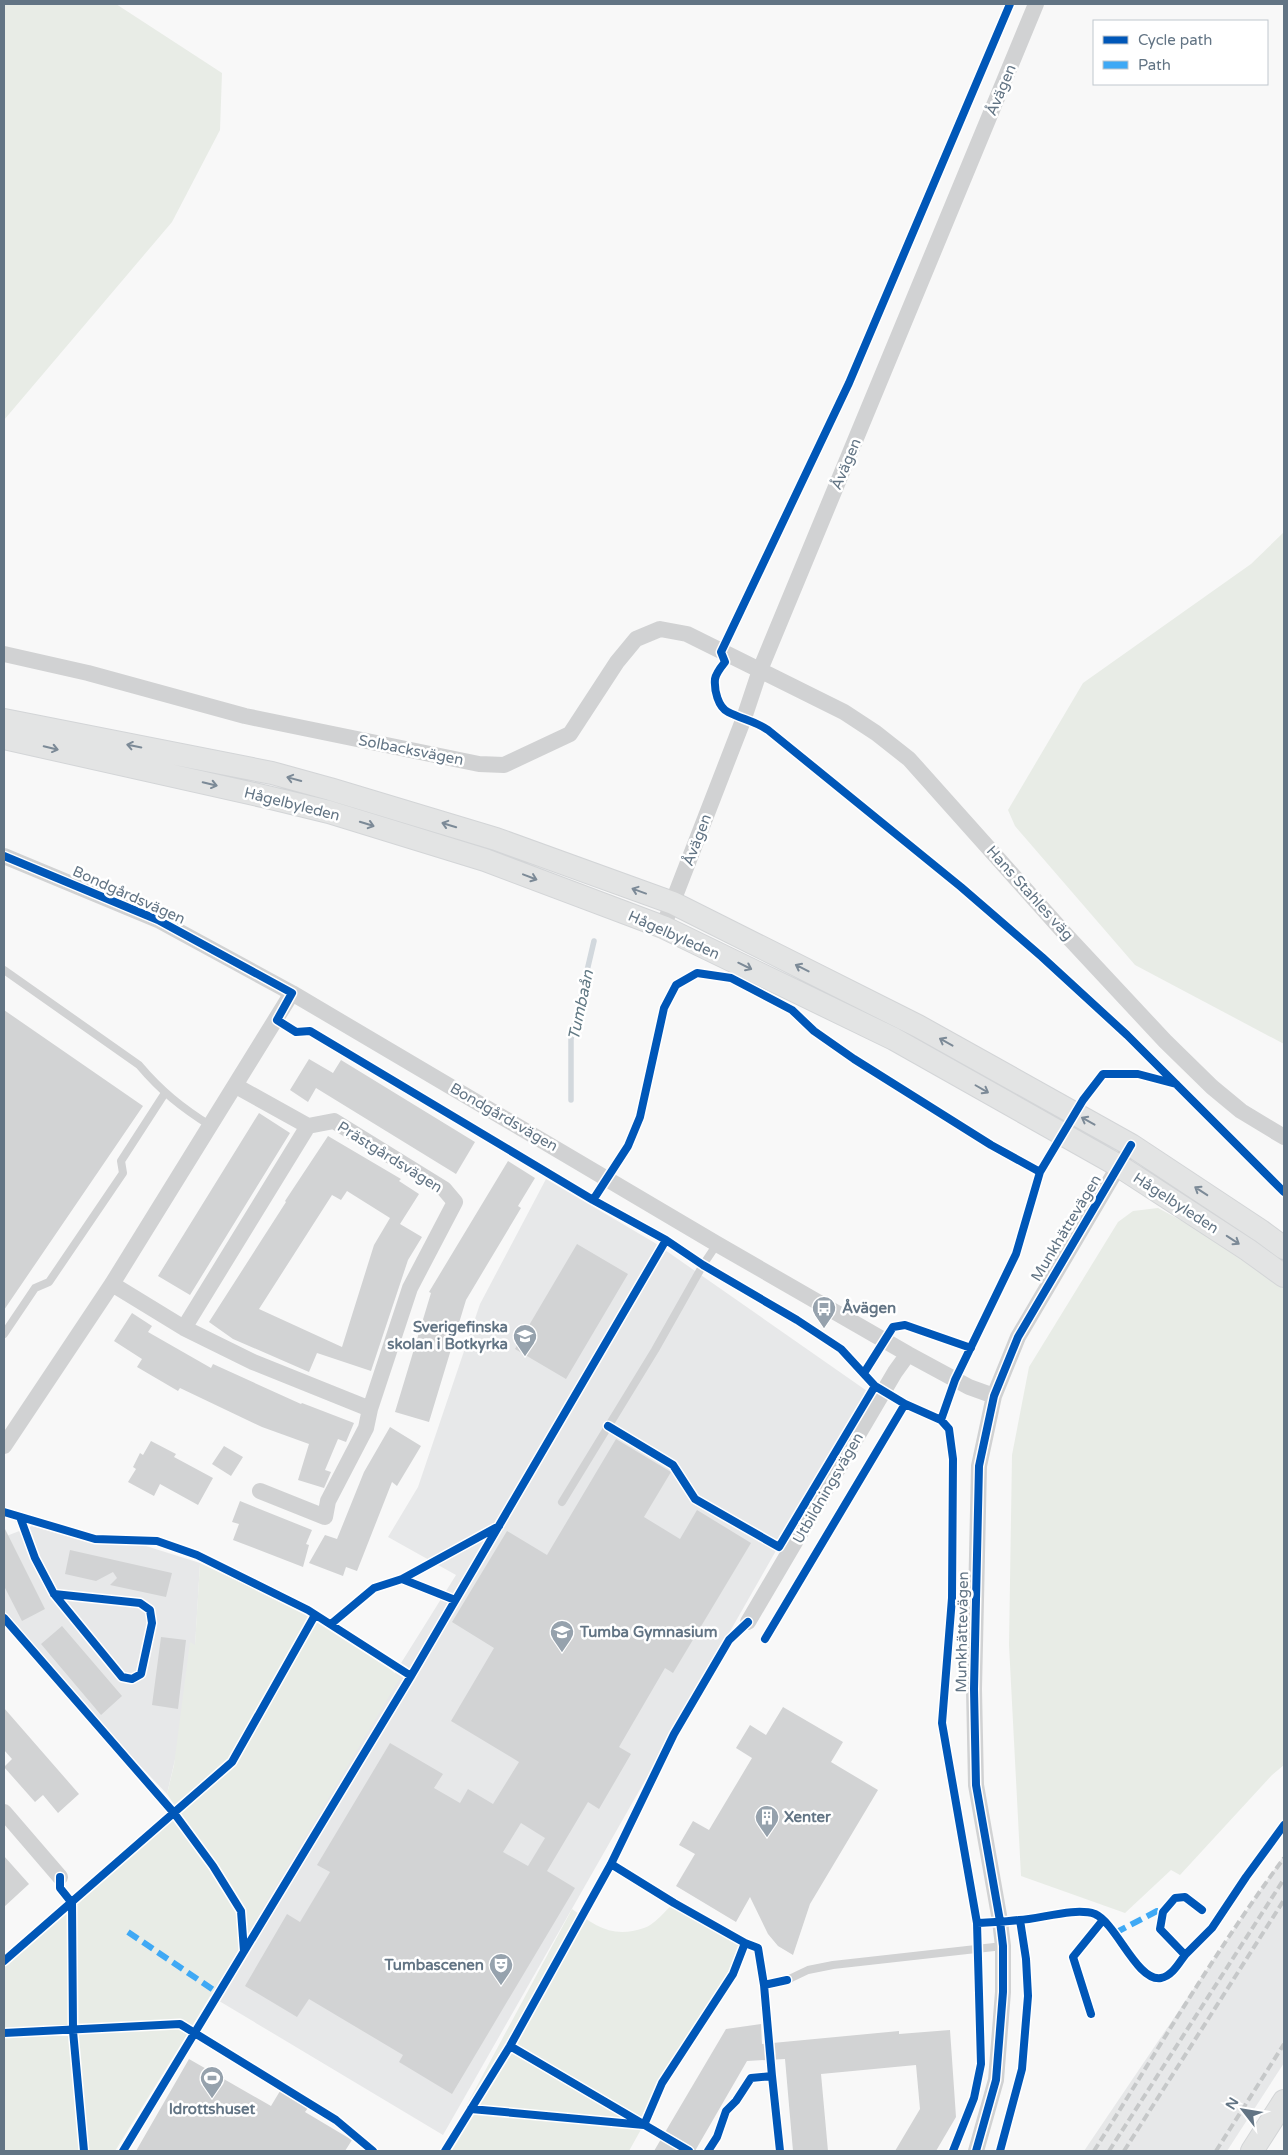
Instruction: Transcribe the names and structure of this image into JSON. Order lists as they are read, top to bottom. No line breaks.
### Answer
{"streets":{"main road":["Hågelbyleden"],"street":["Åvägen","Solbacksvägen","Hans Stahles väg","Bondgårdsvägen","Prästgårdsvägen","Munkhättevägen","Utbildningsvägen"]},"crossings":[["Åvägen","Solbacksvägen"],["Åvägen","Hågelbyleden"],["Åvägen","Hans Stahles väg"],["Solbacksvägen","Hans Stahles väg"],["Hågelbyleden","Munkhättevägen"],["Bondgårdsvägen","Munkhättevägen"],["Bondgårdsvägen","Utbildningsvägen"]],"water":["Tumbaån"],"places":{"bus stop":["Åvägen"],"school or university":["Sverigefinska skolan i Botkyrka","Tumba Gymnasium"],"building":["Xenter"],"theatre":["Tumbascenen"],"sports":["Idrottshuset"]},"legend":["Cycle path","Path"],"north":"top left"}
